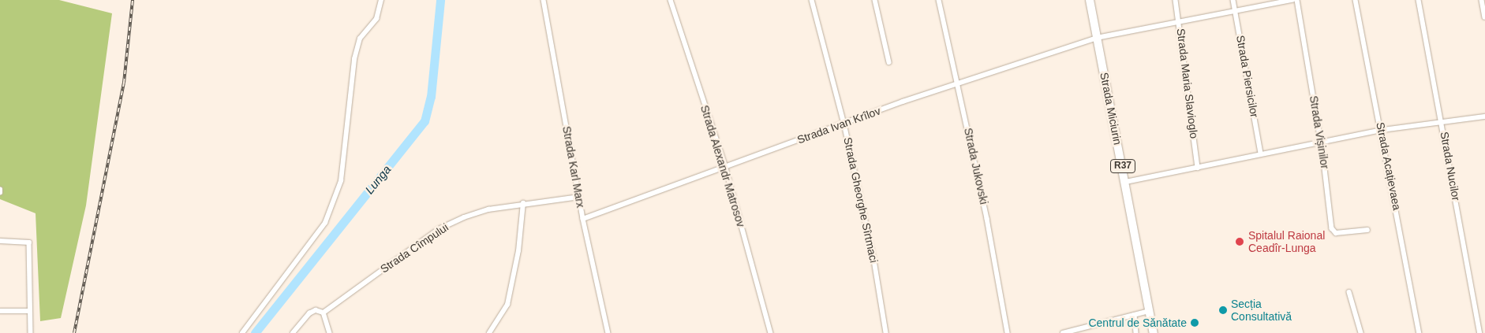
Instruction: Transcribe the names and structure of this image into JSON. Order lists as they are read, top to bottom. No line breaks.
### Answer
{"streets":{"main road":["Strada Miciurin","R37"],"street":["Strada Piersicilor","Strada Maria Slavioglo","Strada Ivan Krîlov","Strada Vișinilor","Strada Alexandr Matrosov","Strada Jukovski","Strada Acațievaea","Strada Nucilor","Strada Karl Marx","Strada Gheorghe Sîrtmaci","Strada Cîmpului"]},"crossings":[["Strada Piersicilor","Strada Ivan Krîlov"],["Strada Maria Slavioglo","Strada Ivan Krîlov"],["Strada Miciurin","Strada Ivan Krîlov"],["Strada Ivan Krîlov","Strada Alexandr Matrosov"],["Strada Ivan Krîlov","Strada Jukovski"],["Strada Ivan Krîlov","Strada Karl Marx"],["Strada Ivan Krîlov","Strada Gheorghe Sîrtmaci"],["Strada Karl Marx","Strada Cîmpului"]],"water":["Lunga"],"places":["Spitalul Raional Ceadîr-Lunga","Secția Consultativă","Centrul de Sănătate"]}
